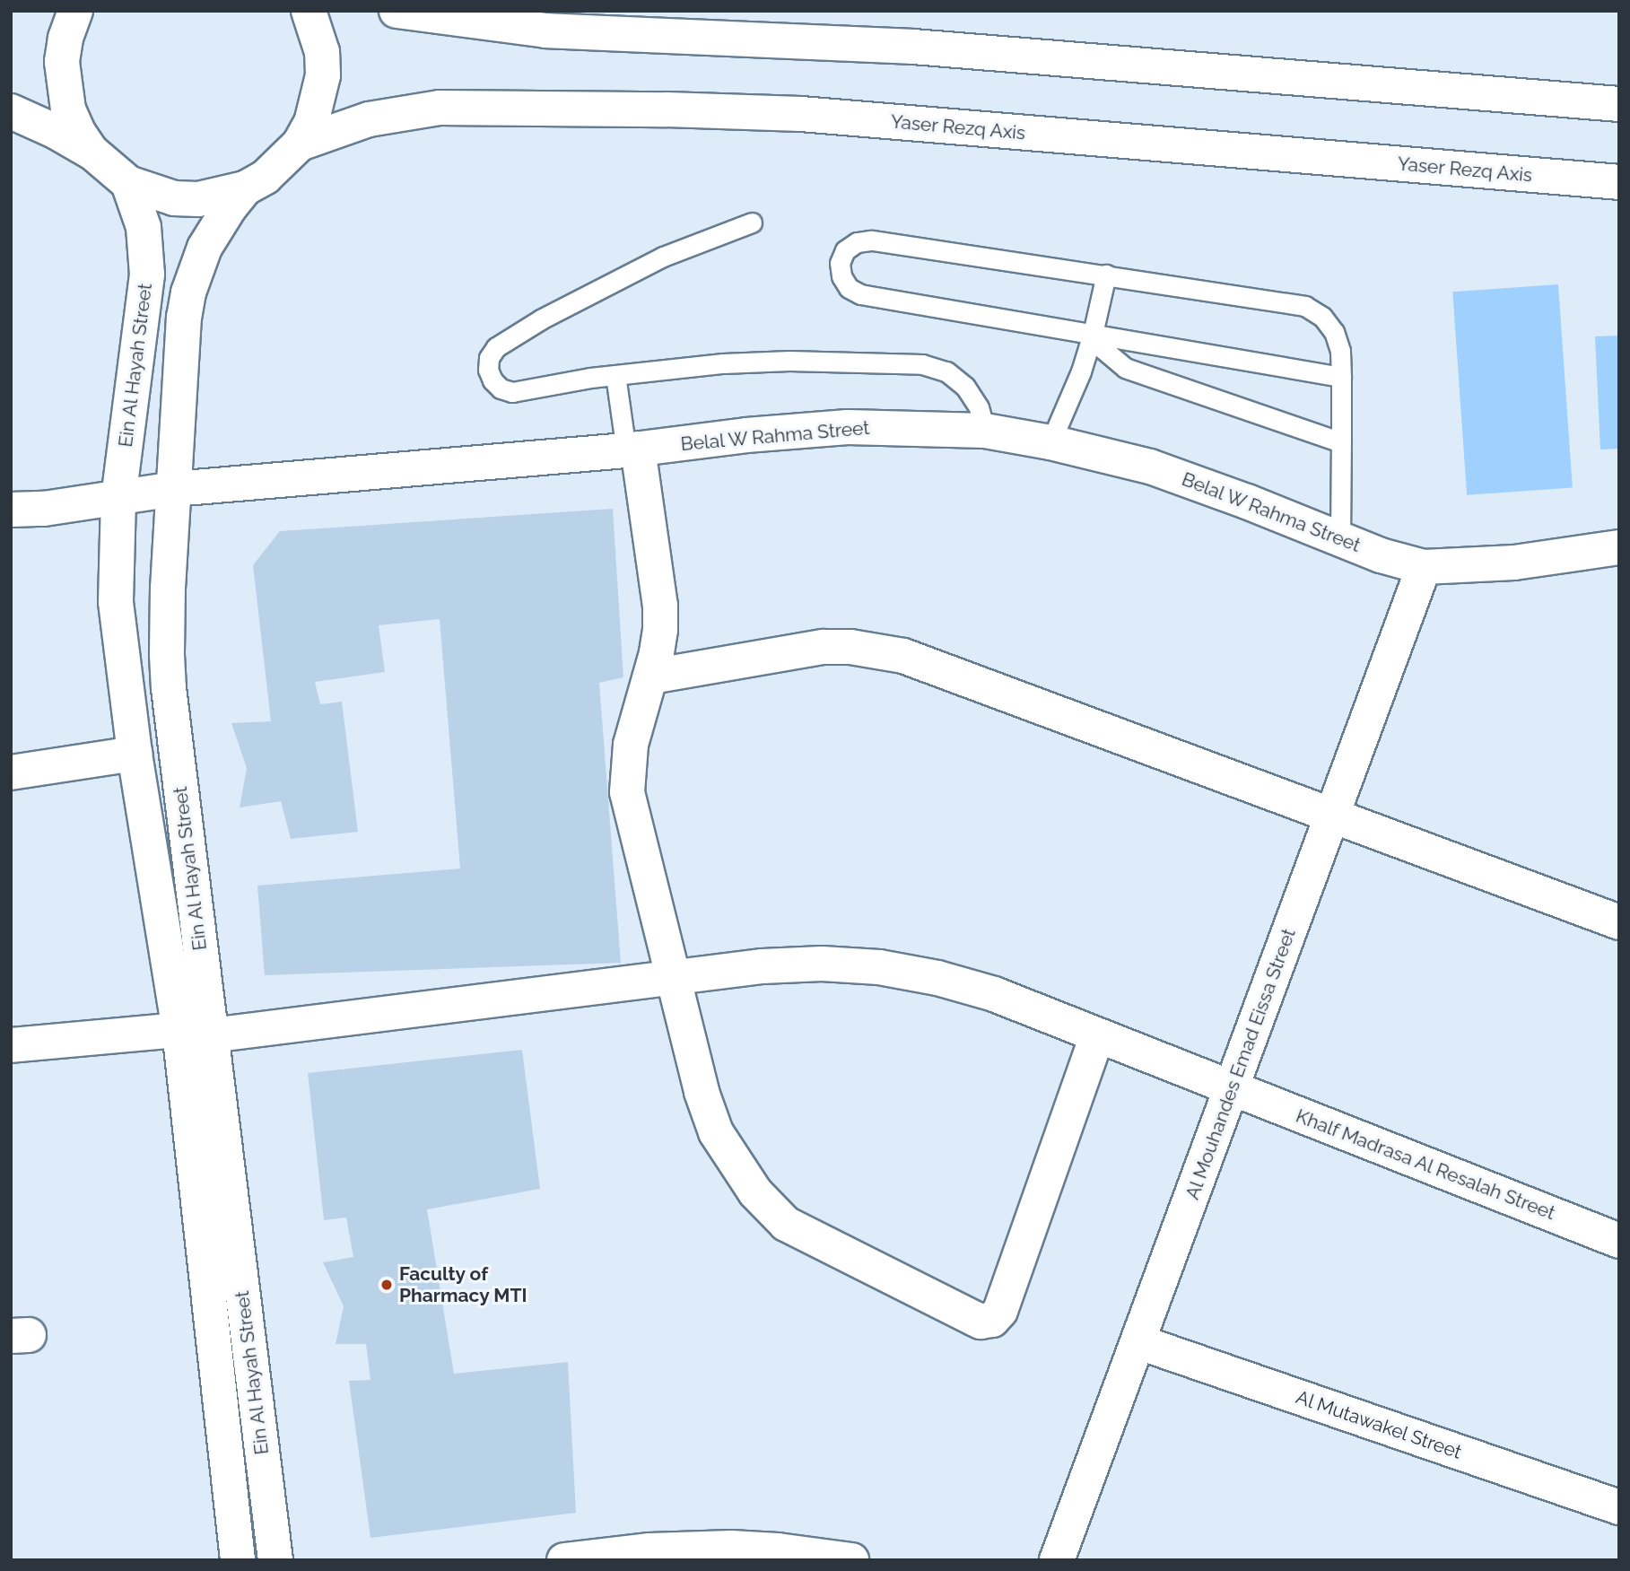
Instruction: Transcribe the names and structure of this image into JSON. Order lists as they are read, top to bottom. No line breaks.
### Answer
{"streets":{"street":["Yaser Rezq Axis","Ein Al Hayah Street","Belal W Rahma Street","Al Mouhandes Emad Eissa Street","Khalf Madrasa Al Resalah Street","Al Mutawakel Street"]},"crossings":[["Ein Al Hayah Street","Belal W Rahma Street"],["Ein Al Hayah Street","Khalf Madrasa Al Resalah Street"],["Belal W Rahma Street","Al Mouhandes Emad Eissa Street"],["Al Mouhandes Emad Eissa Street","Khalf Madrasa Al Resalah Street"],["Al Mouhandes Emad Eissa Street","Al Mutawakel Street"]],"places":["Faculty of Pharmacy MTI"]}
